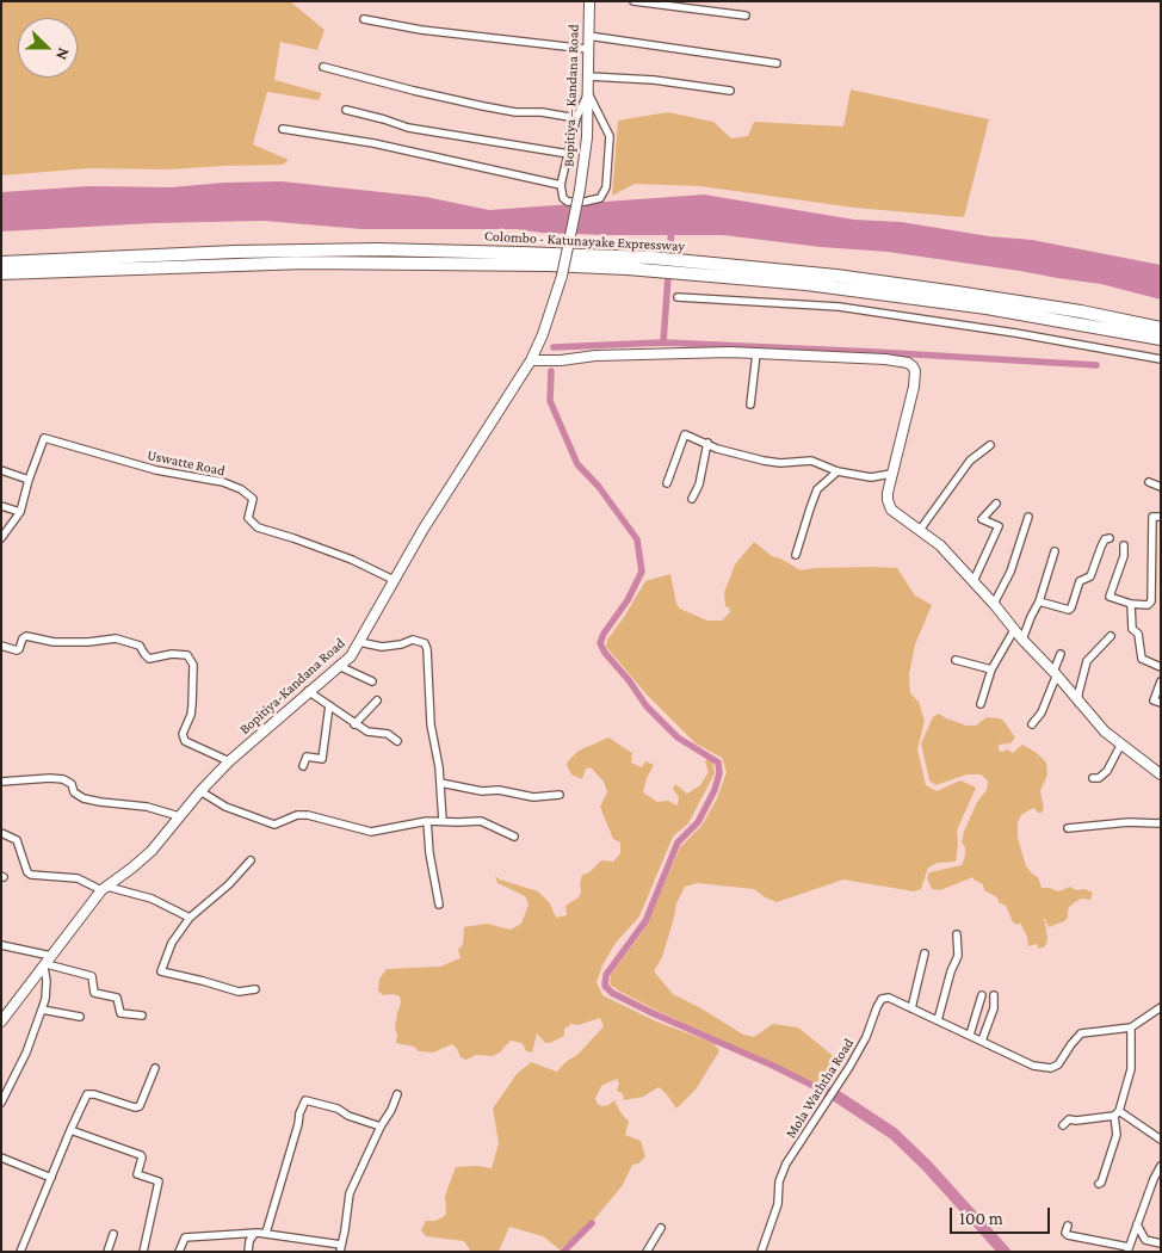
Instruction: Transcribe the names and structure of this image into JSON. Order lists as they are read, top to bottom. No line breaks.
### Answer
{"streets":{"highway":["Colombo - Katunayake Expressway"],"street":["Bopitiya – Kandana Road","Uswatte Road","Bopitiya-Kandana Road","Mola Waththa Road"]},"crossings":[["Bopitiya – Kandana Road","Bopitiya-Kandana Road"],["Uswatte Road","Bopitiya-Kandana Road"]],"scale_bar":"100 m","north":"right"}
